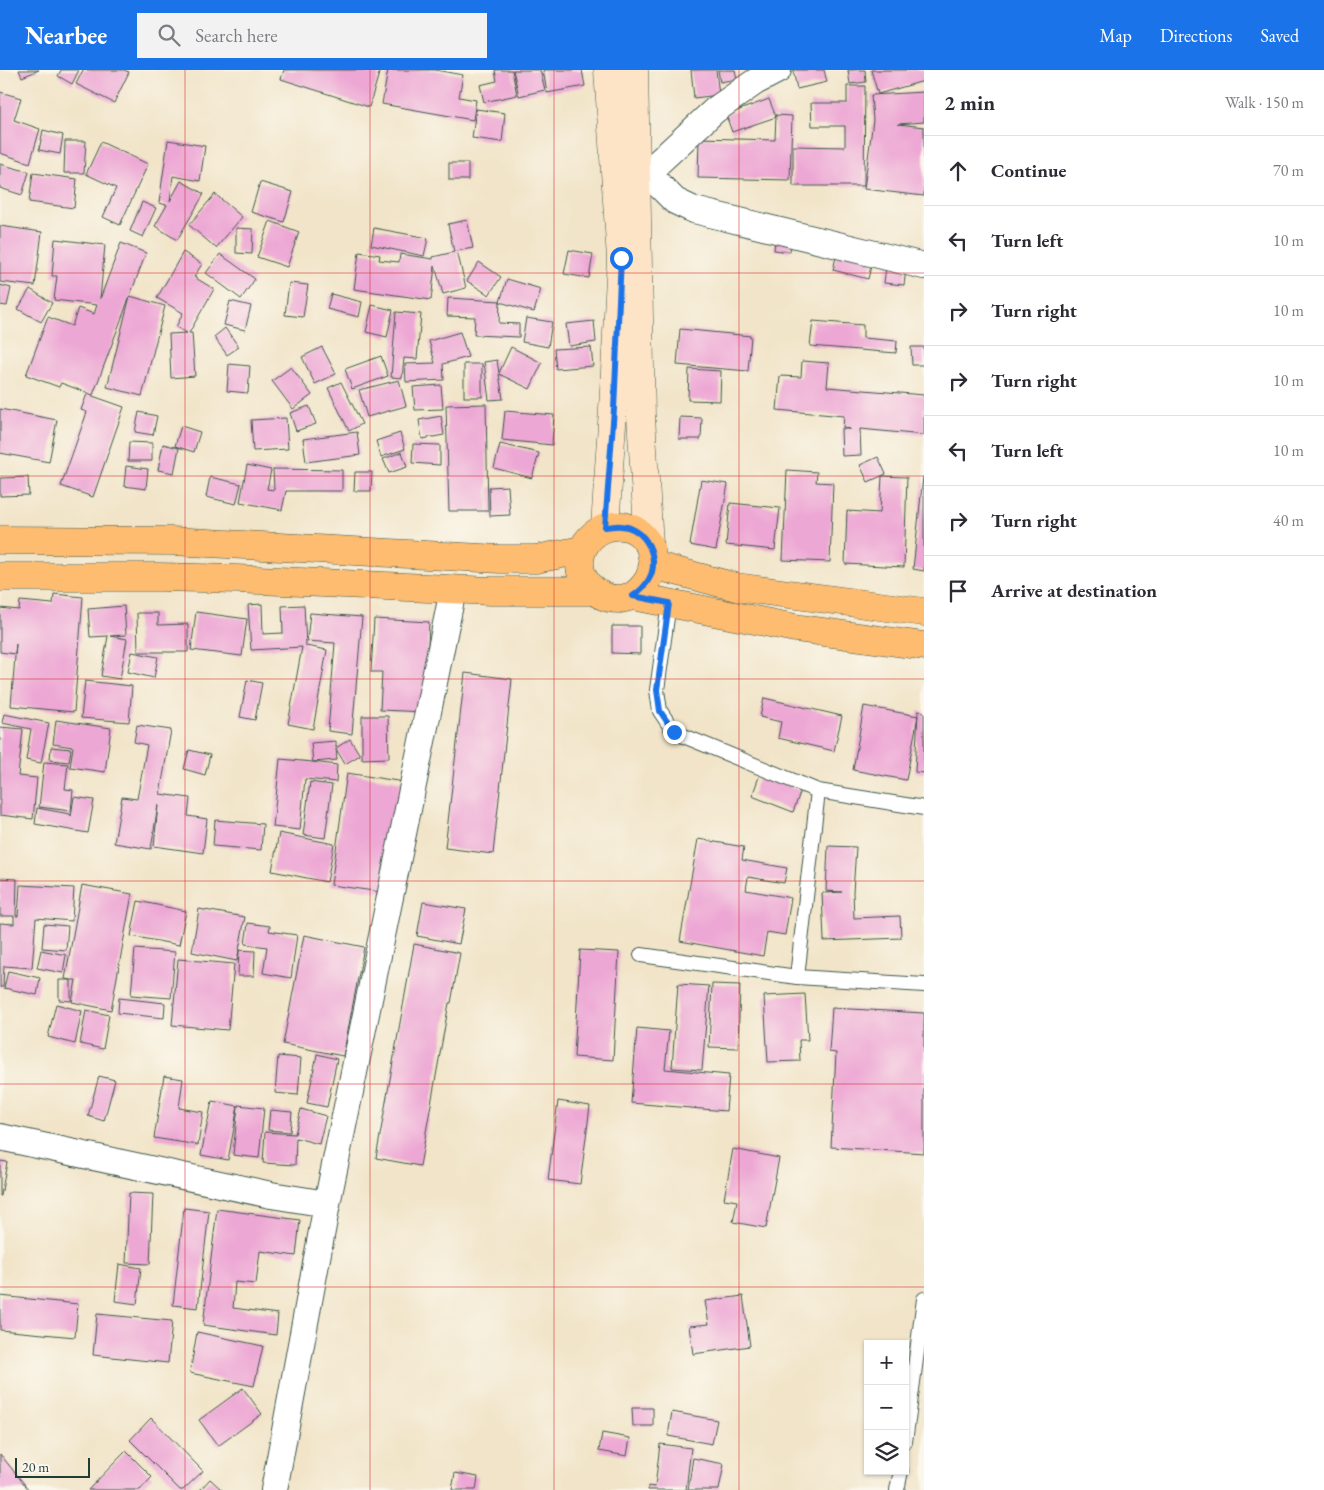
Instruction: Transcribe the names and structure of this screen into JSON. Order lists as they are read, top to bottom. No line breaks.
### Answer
{"scale_bar":"20 m","page":{"header":"Nearbee","search":"Search here","nav":["Map","Directions","Saved"],"heading":["2 min","Walk · 150 m"],"list":[["Continue","70 m"],["Turn left","10 m"],["Turn right","10 m"],["Turn right","10 m"],["Turn left","10 m"],["Turn right","40 m"],"Arrive at destination"],"map_buttons":["+","−"],"scale":"20 m"}}
